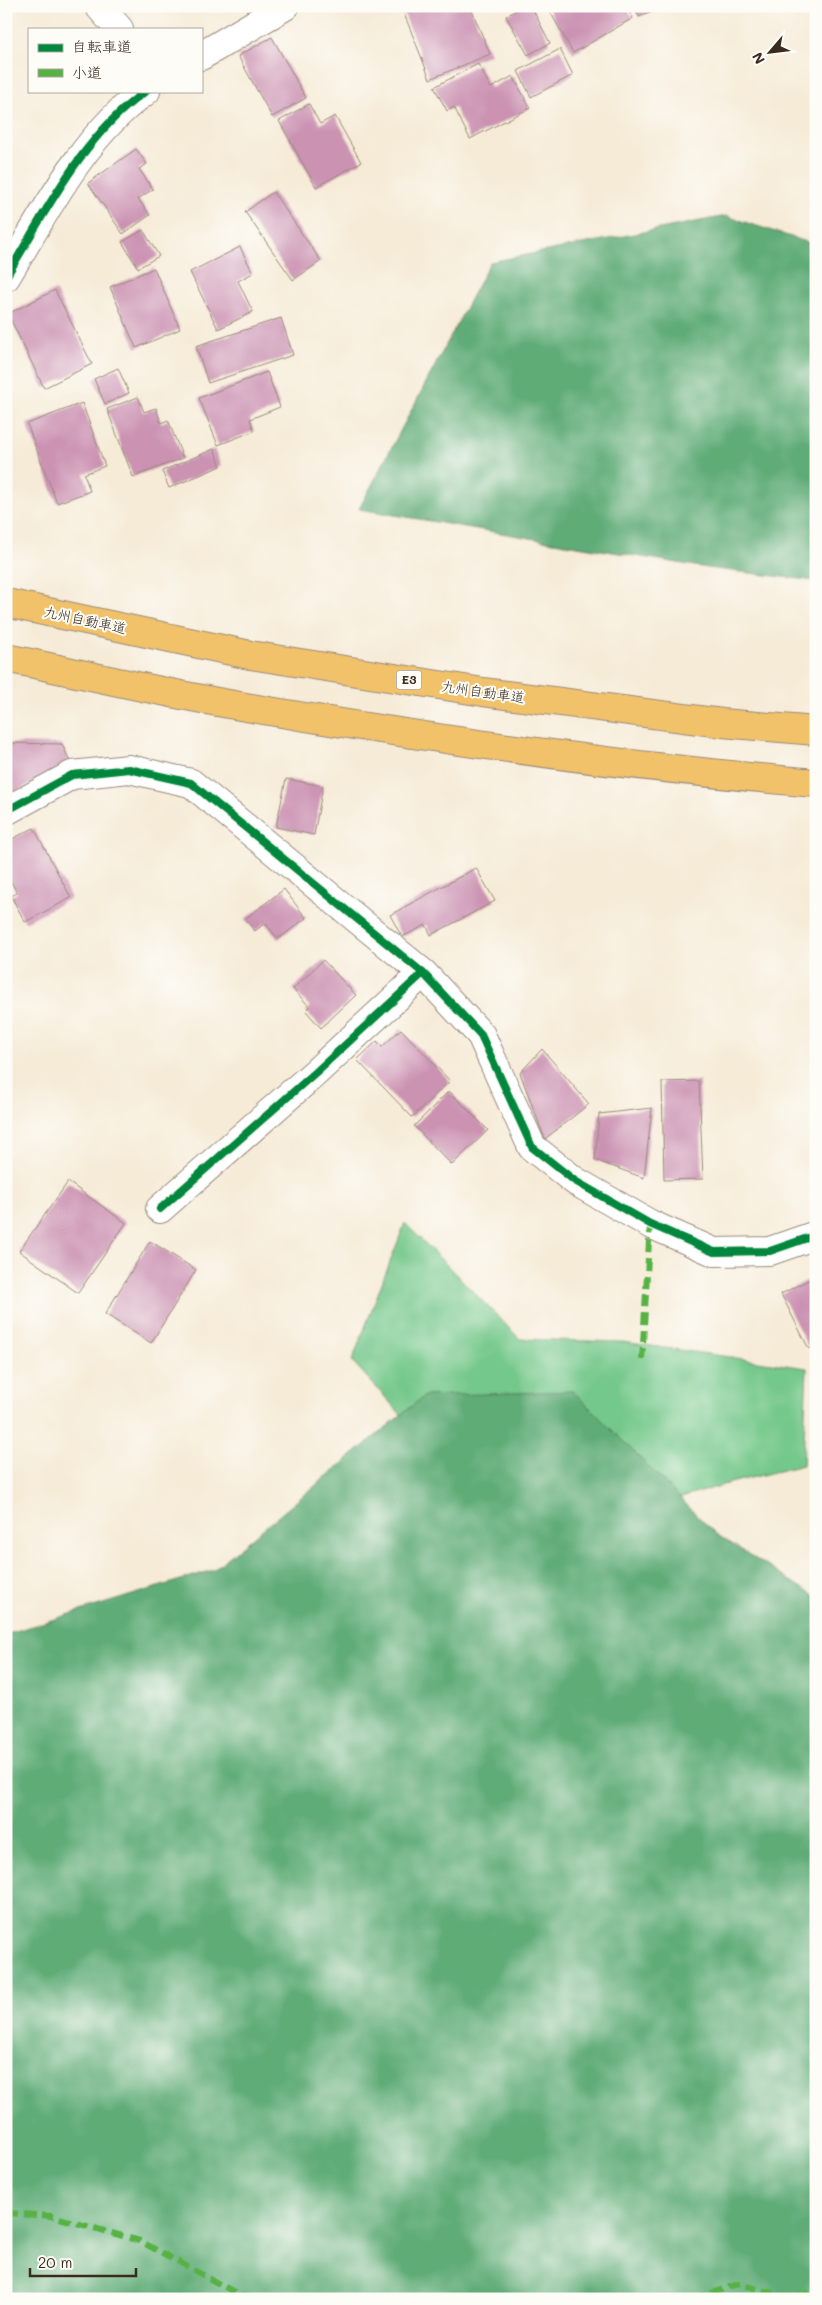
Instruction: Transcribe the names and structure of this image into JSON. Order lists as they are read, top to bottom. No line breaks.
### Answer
{"streets":{"highway":["九州自動車道","E3"]},"legend":["自転車道","小道"],"scale_bar":"20 m","north":"bottom left"}
